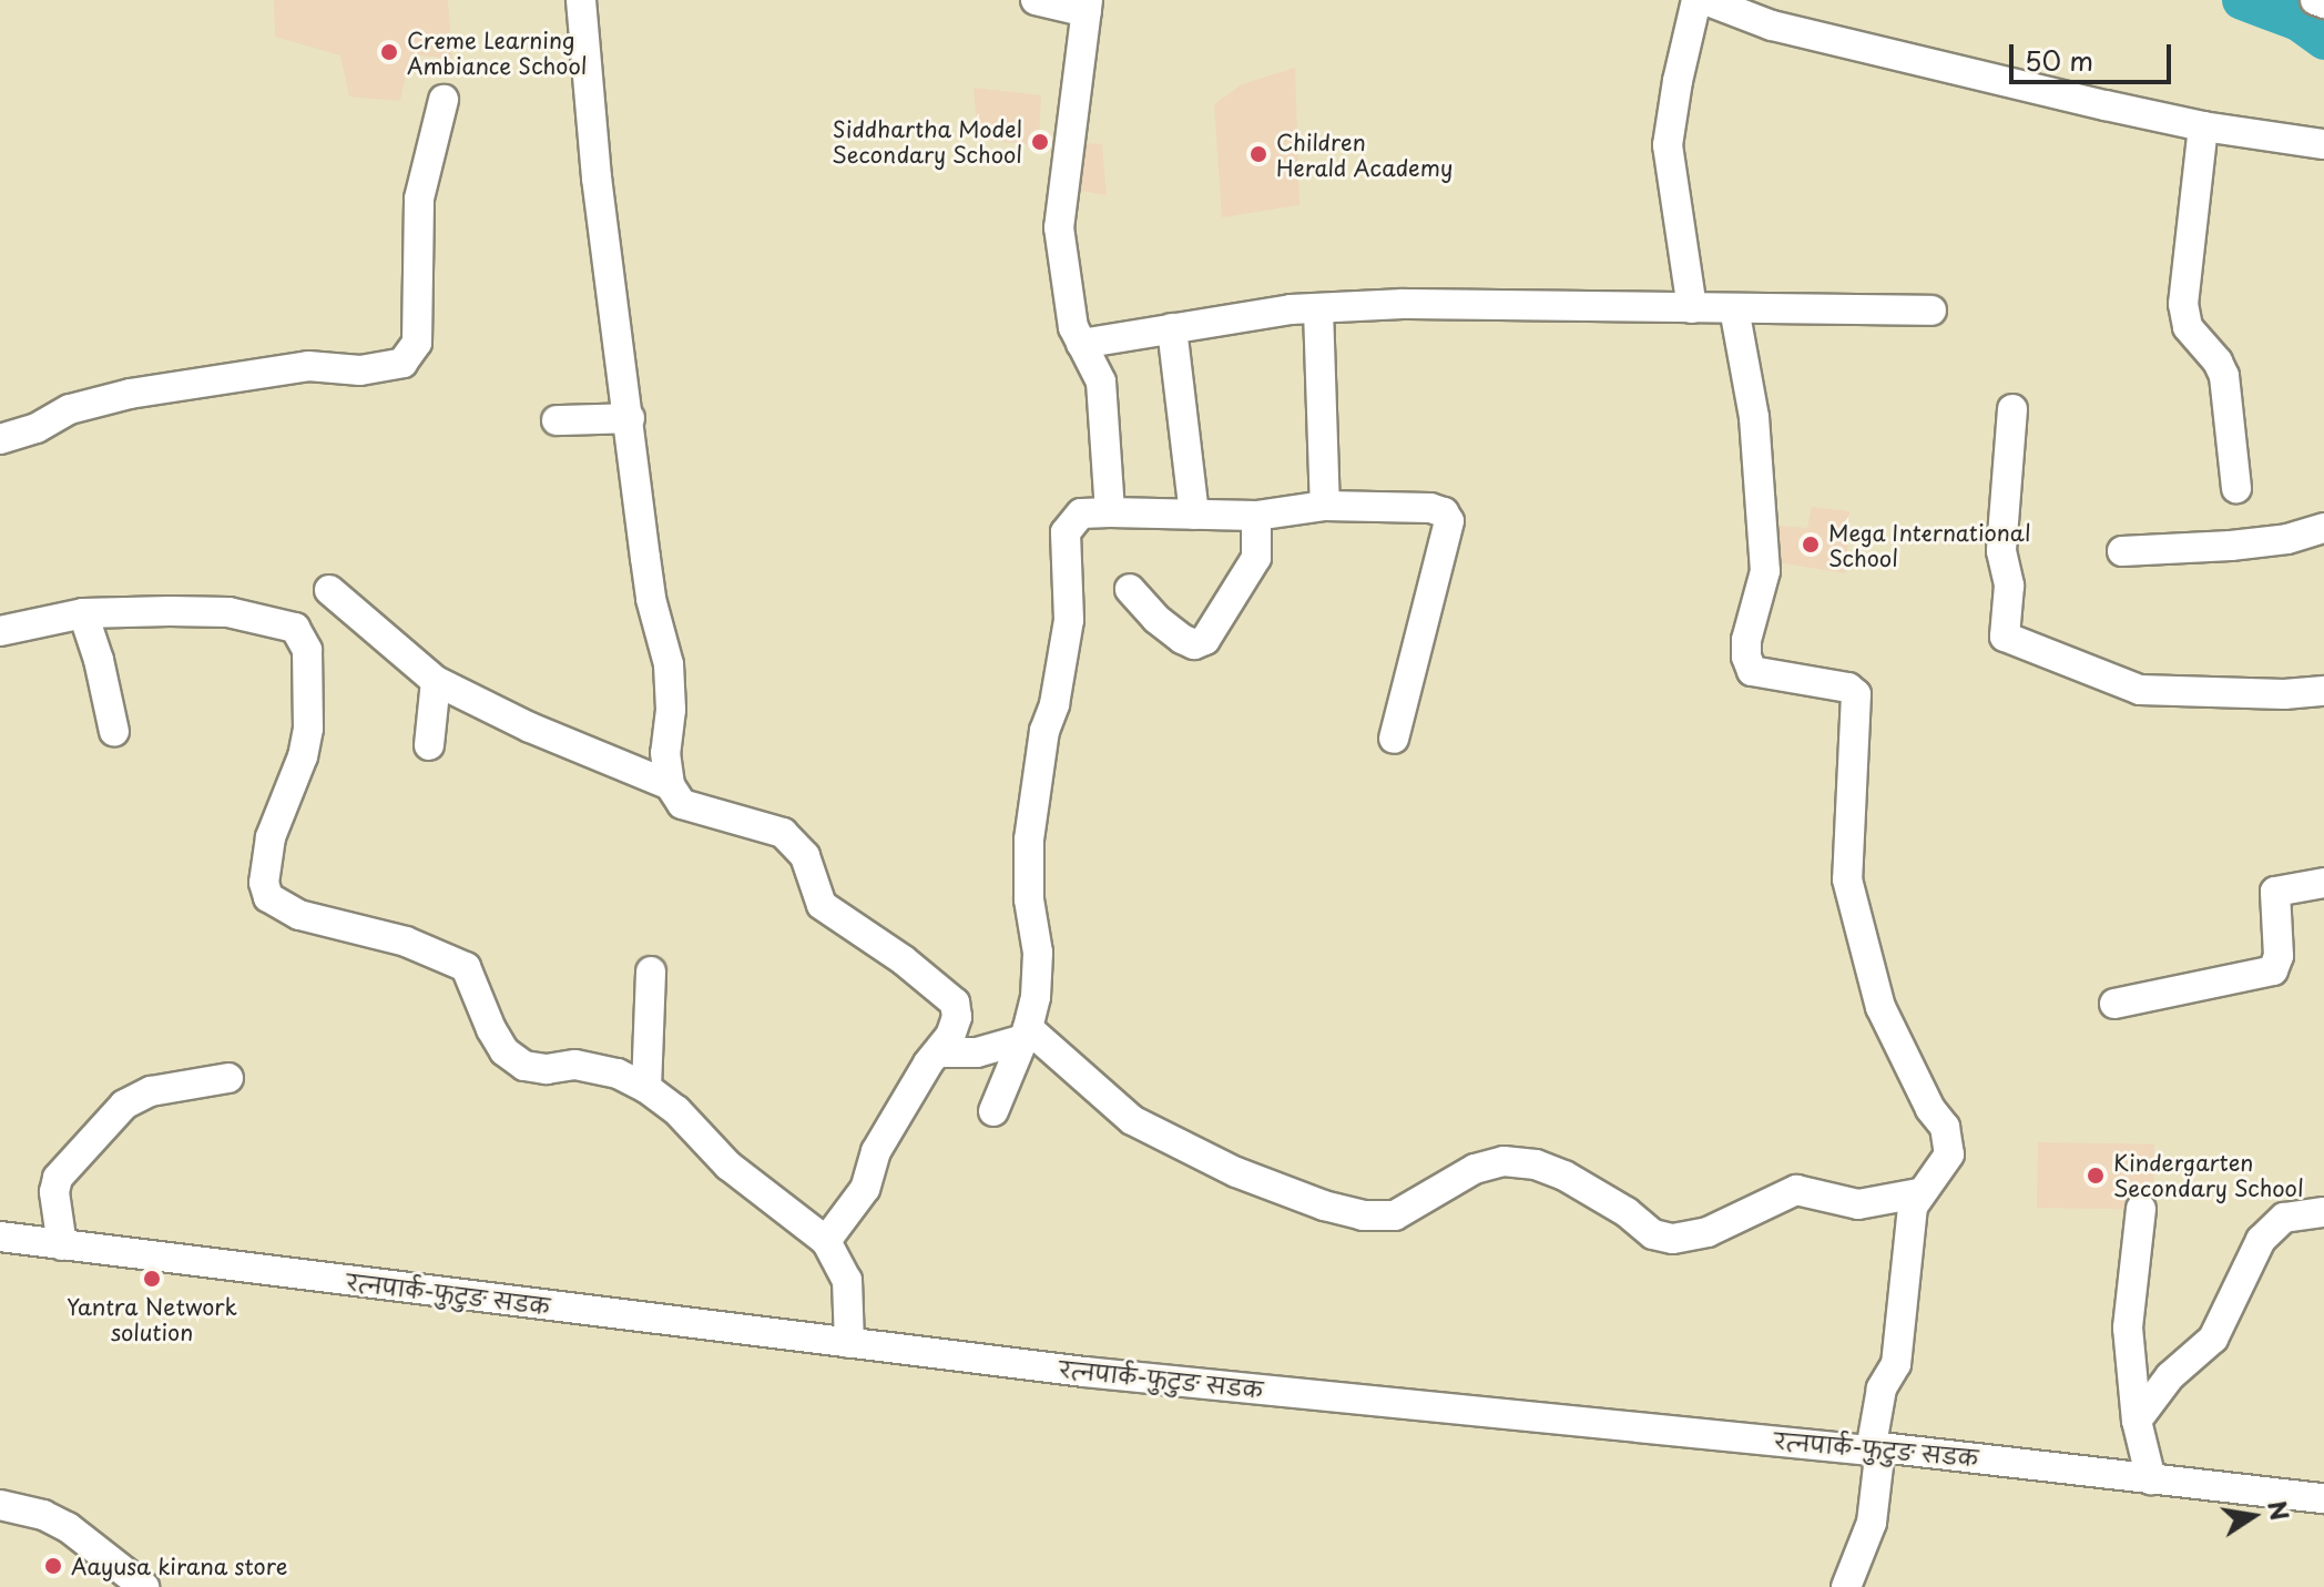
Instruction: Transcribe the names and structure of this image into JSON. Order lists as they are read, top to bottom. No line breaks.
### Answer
{"streets":{"street":["रत्नपार्क-फुटुङ सडक"]},"places":["Creme Learning Ambiance School","Siddhartha Model Secondary School","Children Herald Academy","Mega International School","Kindergarten Secondary School","Yantra Network solution","Aayusa kirana store"],"scale_bar":"50 m","north":"right"}
